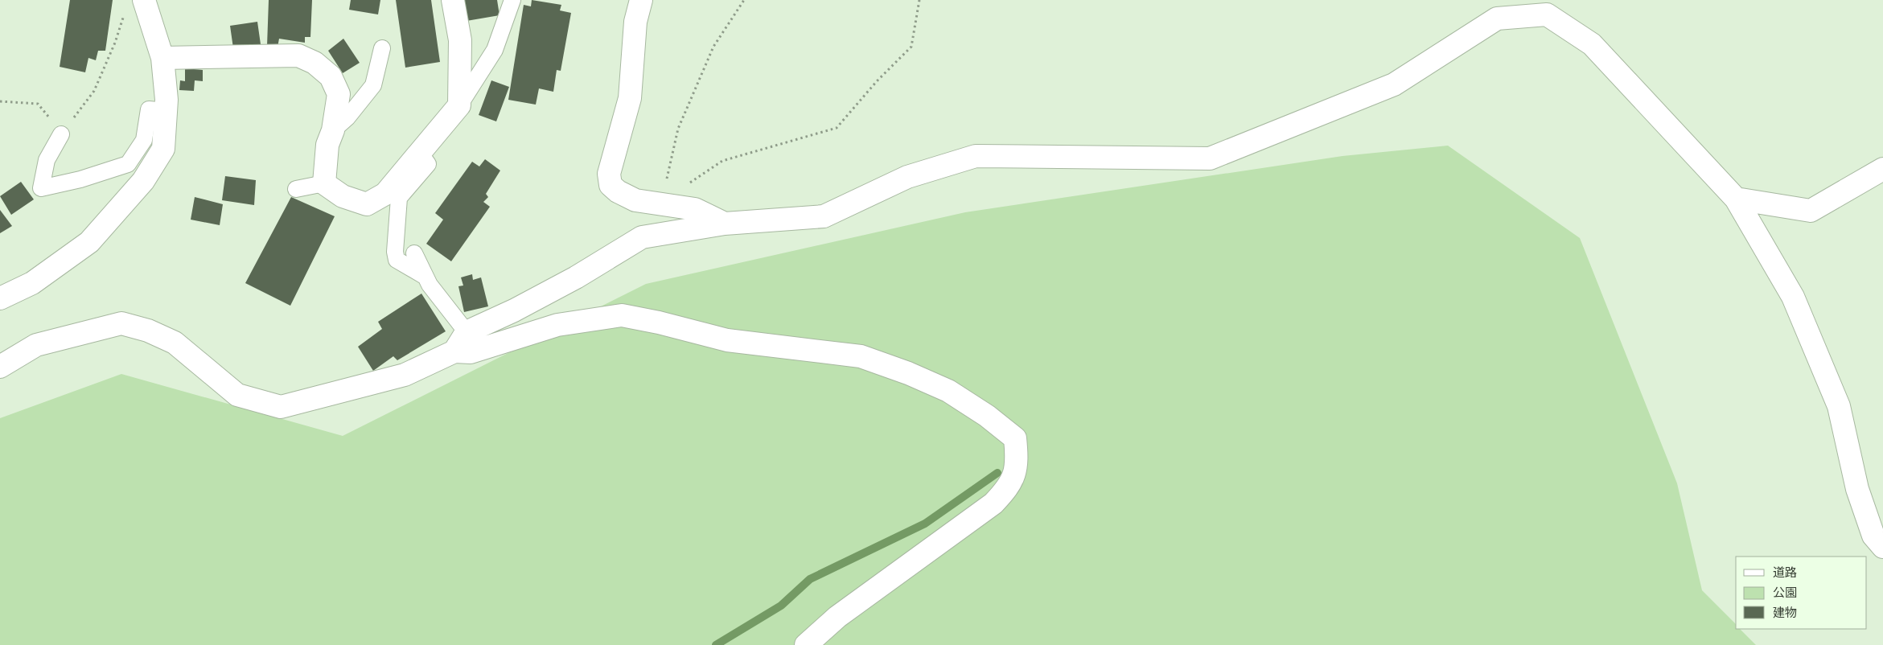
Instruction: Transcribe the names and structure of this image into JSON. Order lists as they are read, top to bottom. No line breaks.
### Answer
{"legend":["道路","公園","建物"]}
